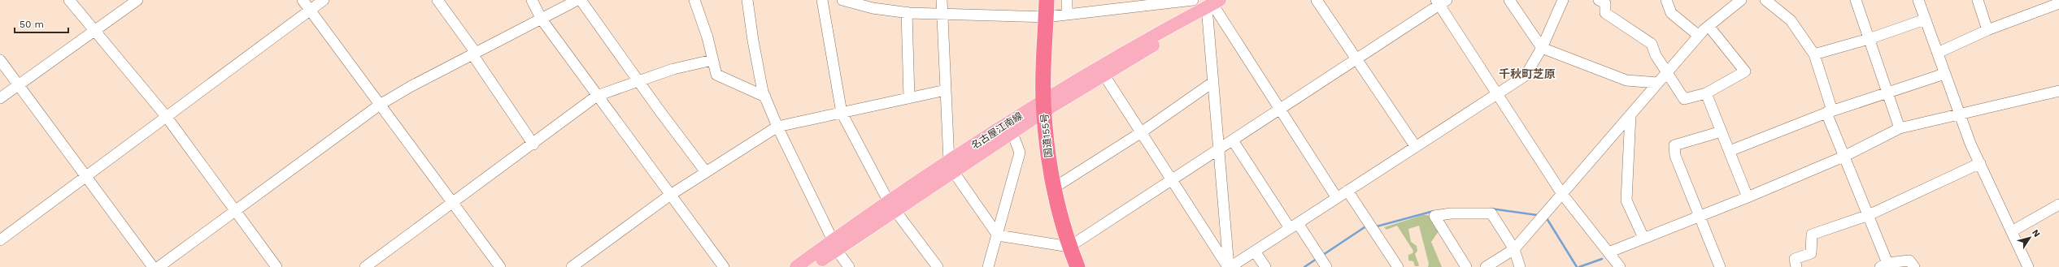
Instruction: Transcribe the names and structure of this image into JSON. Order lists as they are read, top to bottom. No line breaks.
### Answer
{"streets":{"highway":["国道155号"],"main road":["名古屋江南線"]},"crossings":[["名古屋江南線","国道155号"]],"districts":["千秋町芝原"],"scale_bar":"50 m","north":"top right"}
